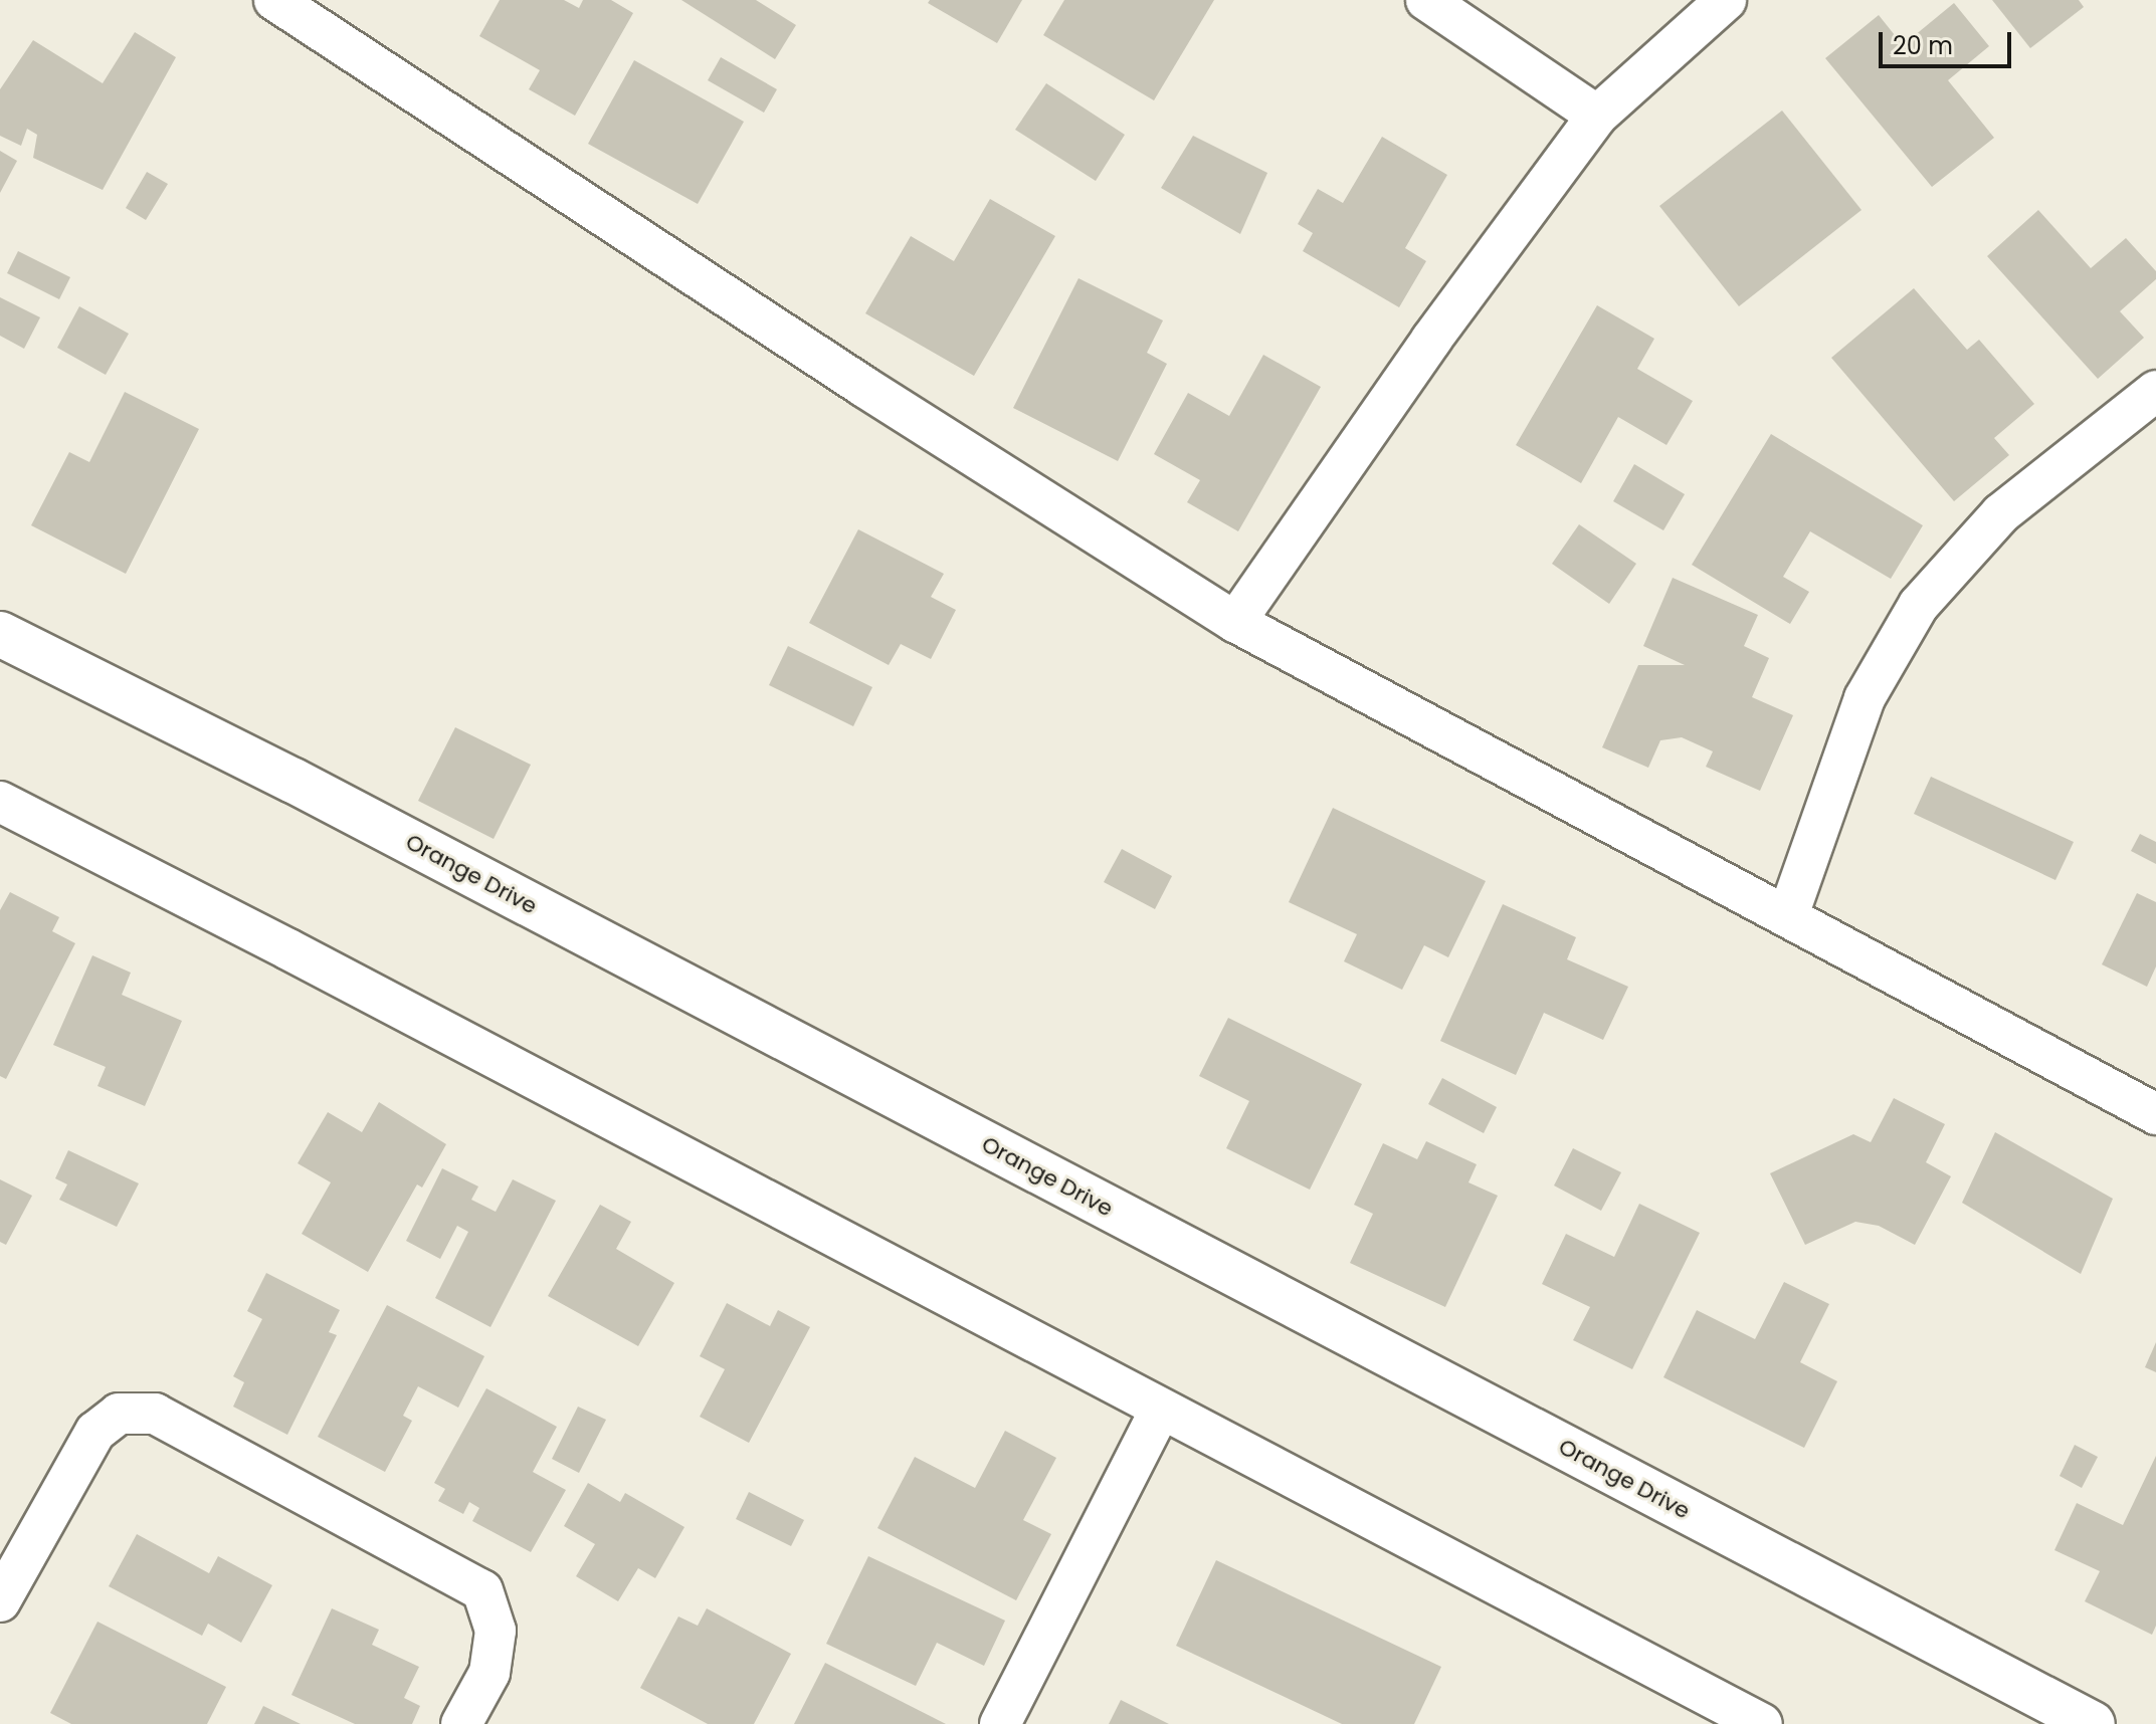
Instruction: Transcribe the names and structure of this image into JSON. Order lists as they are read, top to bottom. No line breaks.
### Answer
{"streets":{"street":["Orange Drive"]},"scale_bar":"20 m"}
